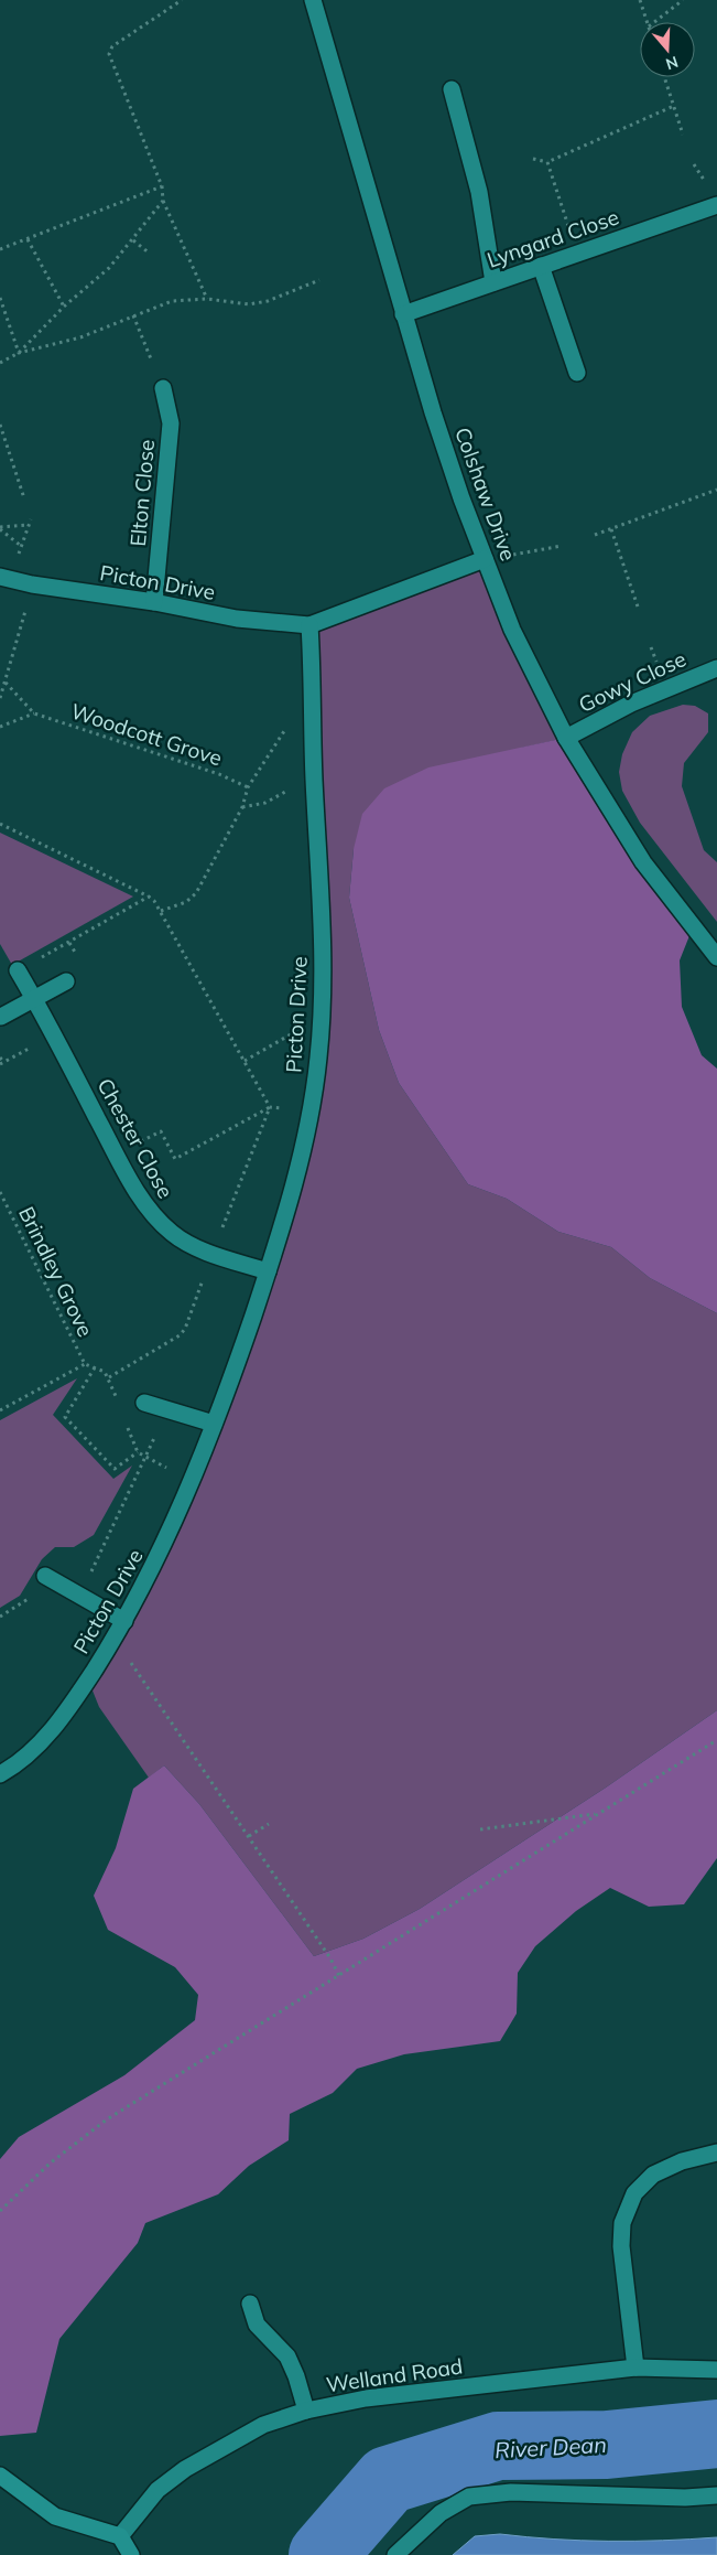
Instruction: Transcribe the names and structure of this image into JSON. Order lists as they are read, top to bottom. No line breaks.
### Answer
{"streets":{"street":["Lyngard Close","Elton Close","Colshaw Drive","Picton Drive","Gowy Close","Chester Close","Welland Road"],"path":["Woodcott Grove","Brindley Grove"]},"crossings":[["Lyngard Close","Colshaw Drive"],["Elton Close","Picton Drive"],["Colshaw Drive","Picton Drive"],["Colshaw Drive","Gowy Close"],["Picton Drive","Chester Close"]],"water":["River Dean"],"north":"bottom"}
